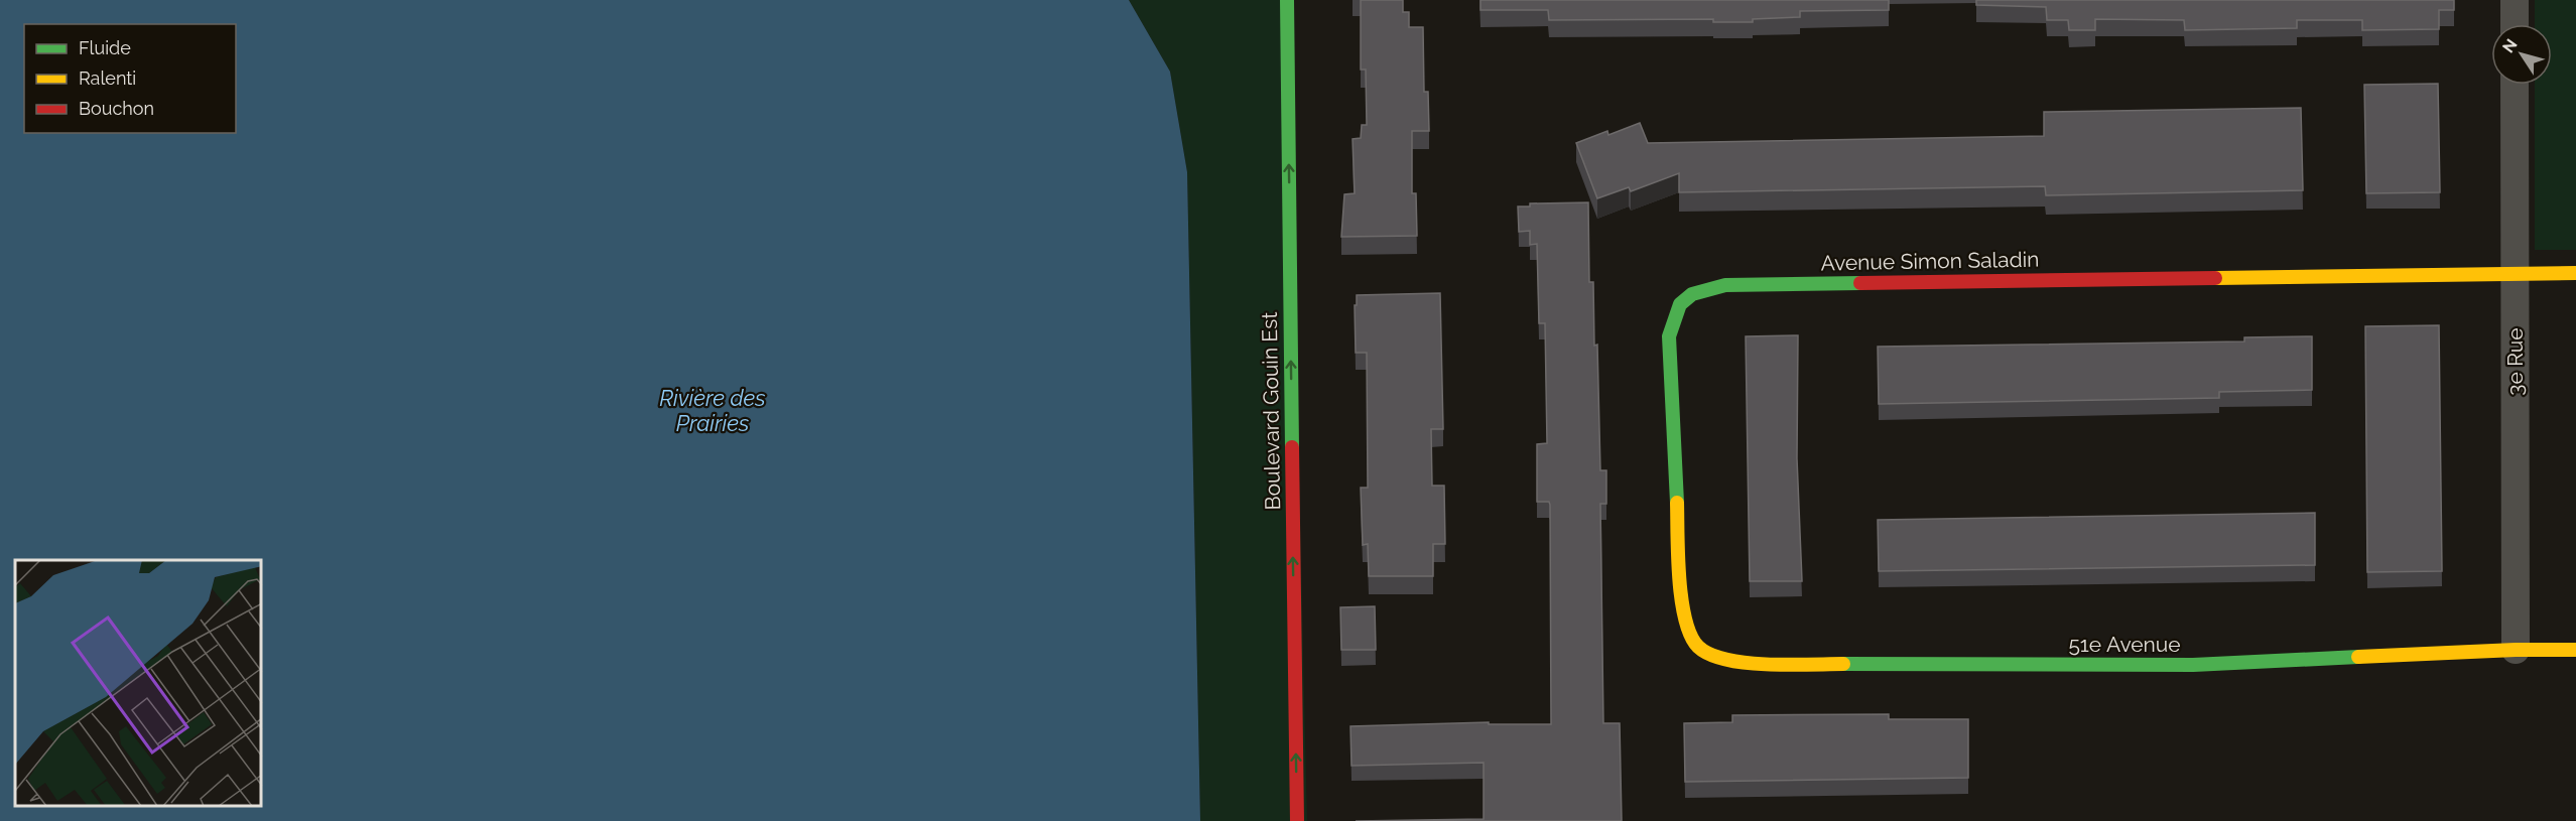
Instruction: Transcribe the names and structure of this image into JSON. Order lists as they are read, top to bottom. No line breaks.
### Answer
{"streets":{"street":["Avenue Simon Saladin","3e Rue","Boulevard Gouin Est","51e Avenue"]},"crossings":[["Avenue Simon Saladin","3e Rue"],["Avenue Simon Saladin","51e Avenue"],["3e Rue","51e Avenue"]],"one_way":["Boulevard Gouin Est"],"water":["Rivière des Prairies"],"legend":["Fluide","Ralenti","Bouchon"],"north":"top left"}
